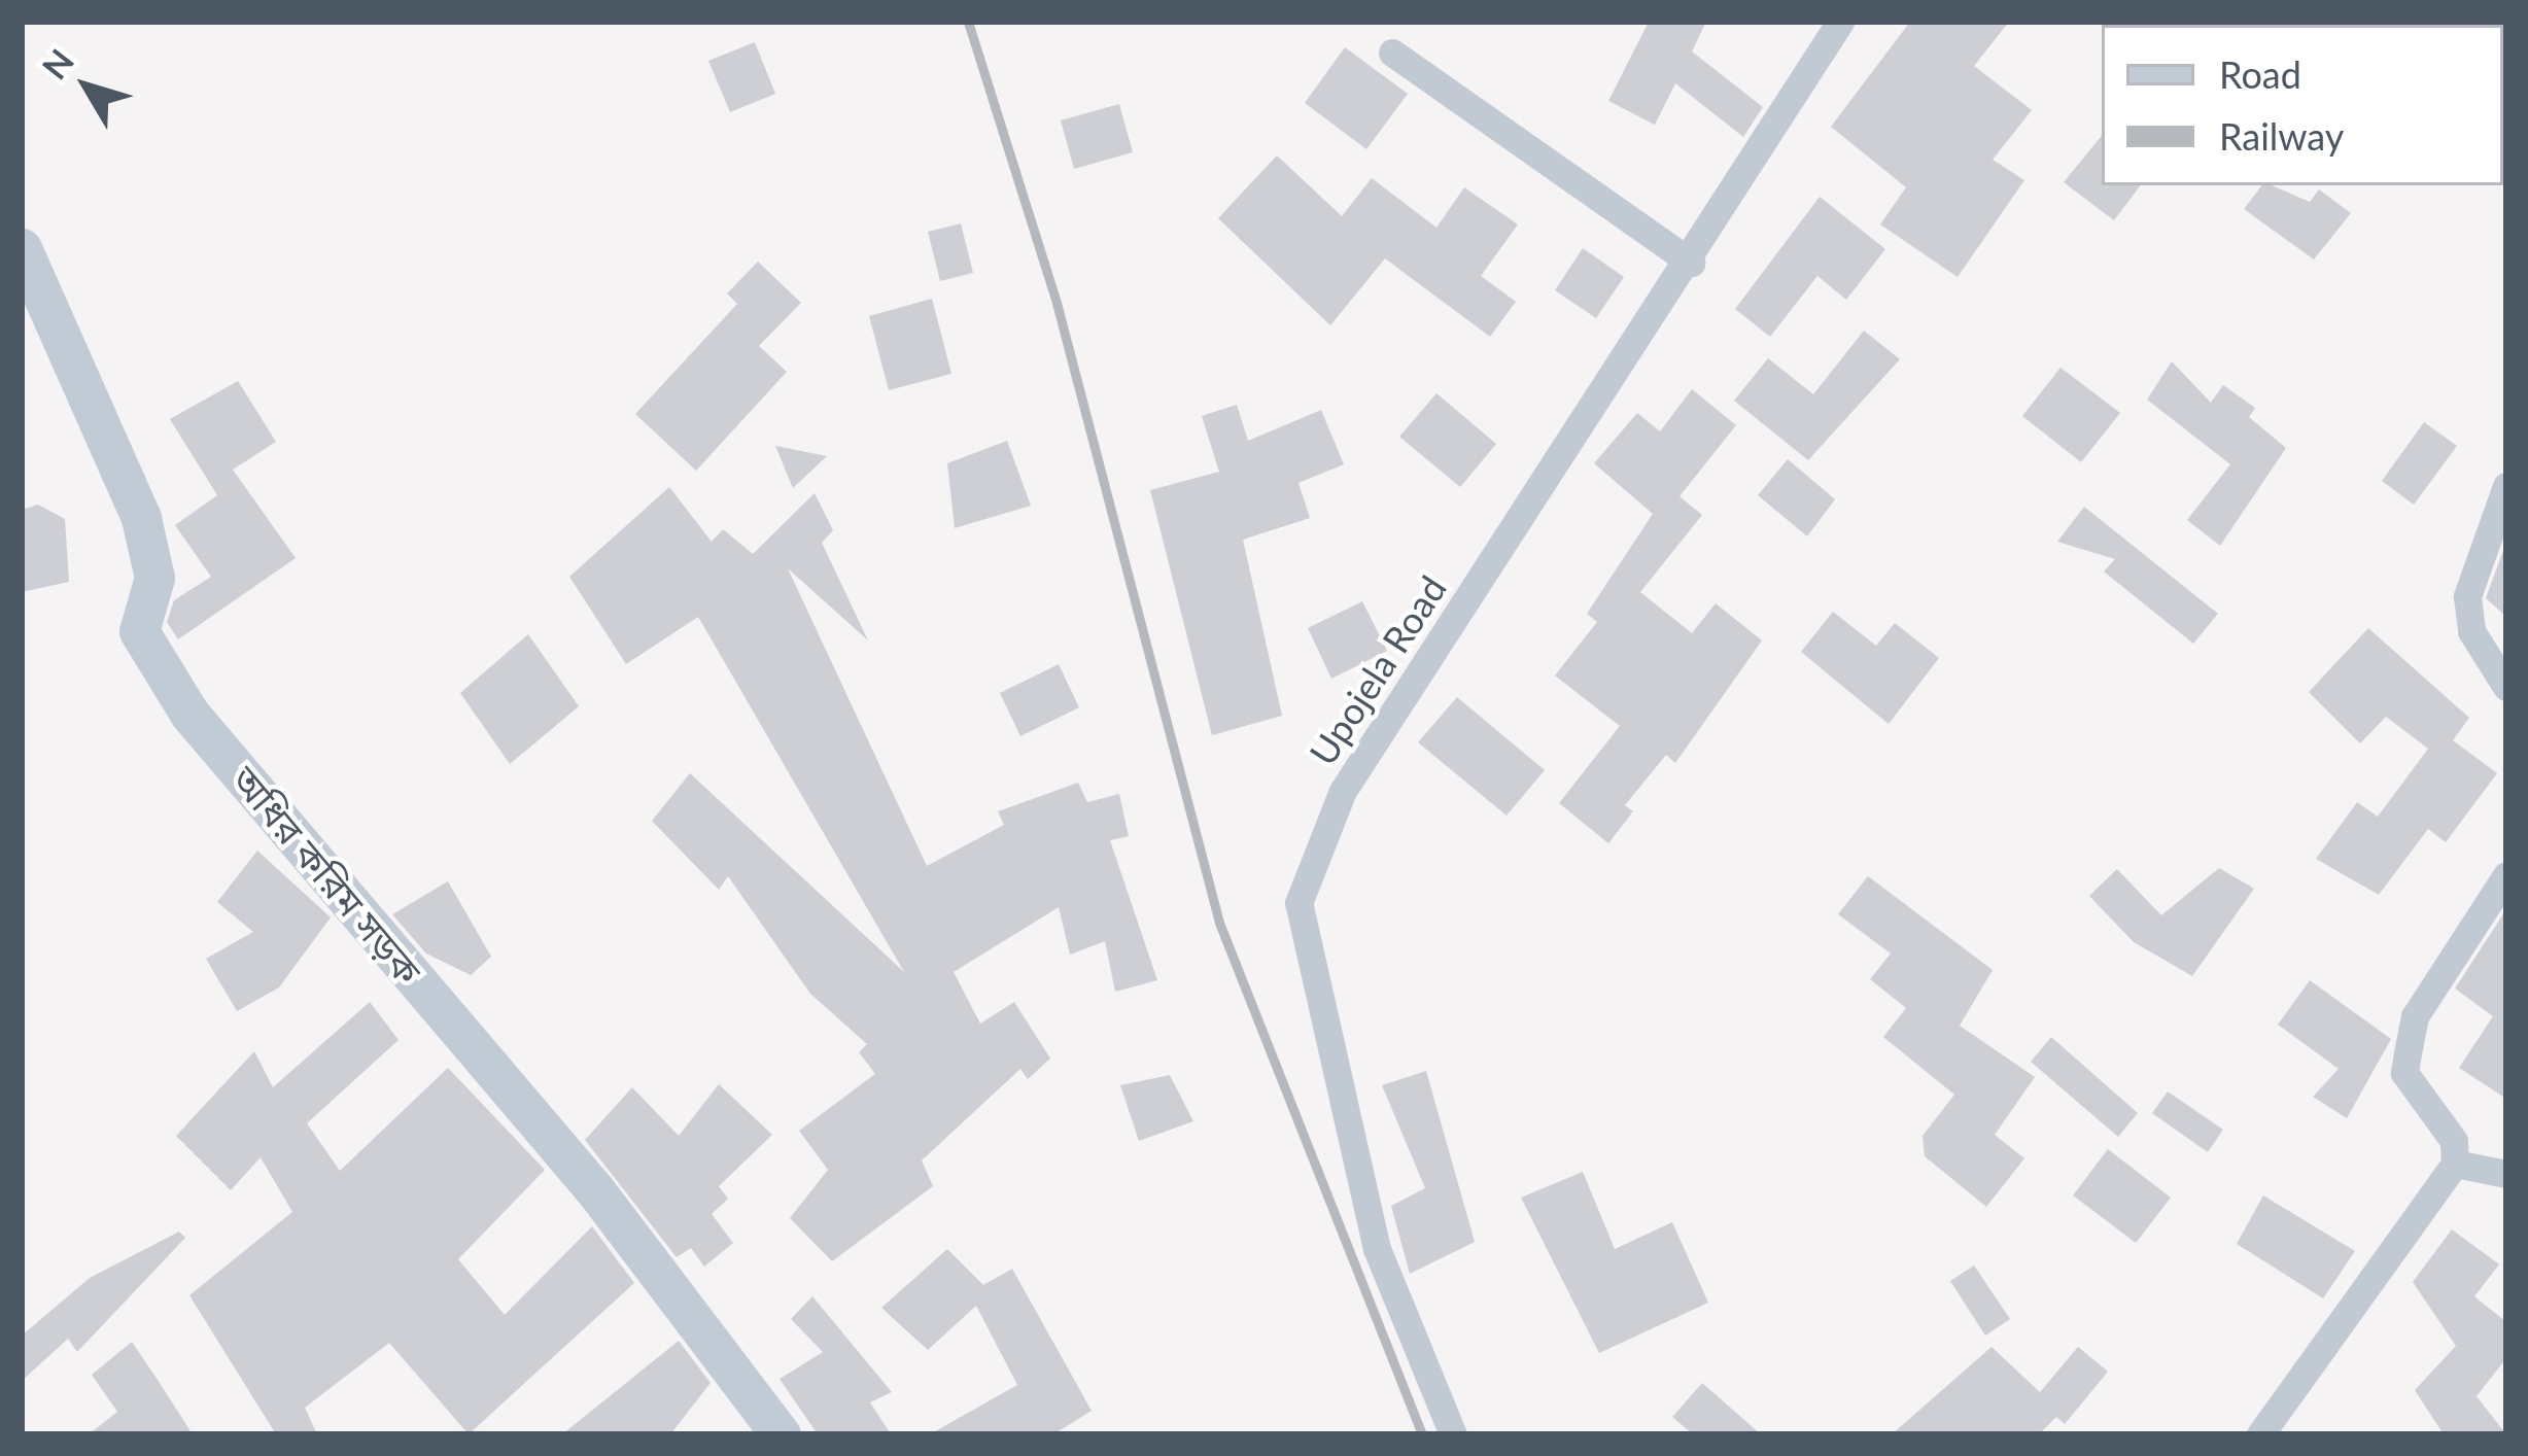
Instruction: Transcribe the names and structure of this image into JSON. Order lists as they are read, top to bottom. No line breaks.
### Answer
{"streets":{"main road":["অধির করিম সড়ক"],"street":["Upojela Road"]},"legend":["Road","Railway"],"north":"top left"}
